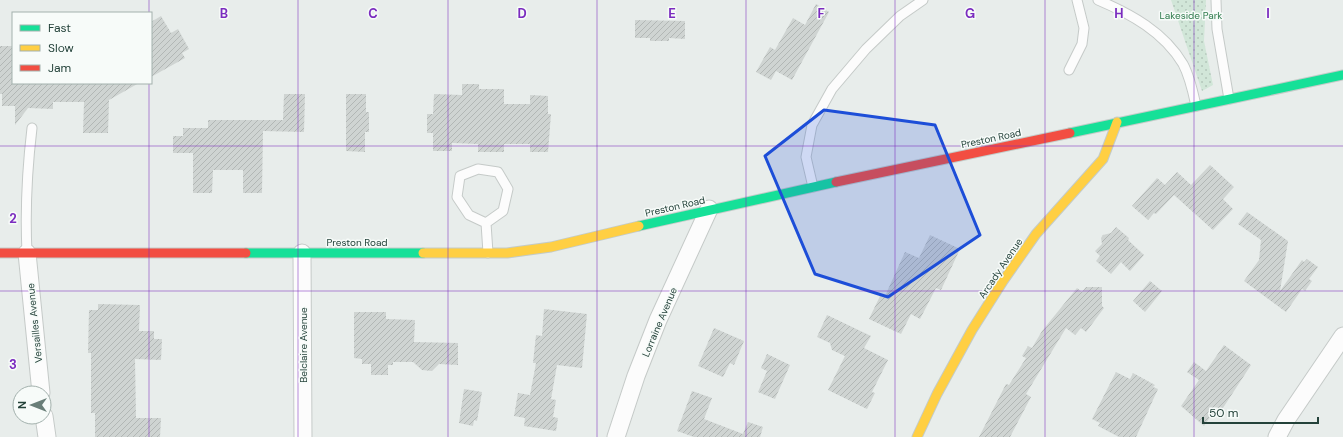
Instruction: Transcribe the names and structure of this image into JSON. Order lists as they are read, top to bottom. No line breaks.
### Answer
{"streets":{"main road":["Preston Road","Arcady Avenue"],"street":["Lorraine Avenue","Versailles Avenue","Belclaire Avenue"]},"crossings":[["Preston Road","Arcady Avenue"],["Preston Road","Lorraine Avenue"],["Preston Road","Versailles Avenue"],["Preston Road","Belclaire Avenue"]],"parks":["Lakeside Park"],"legend":["Fast","Slow","Jam"],"scale_bar":"50 m","north":"left","grid":{"columns":["B","C","D","E","F","G","H","I"],"rows":["2","3"]}}
